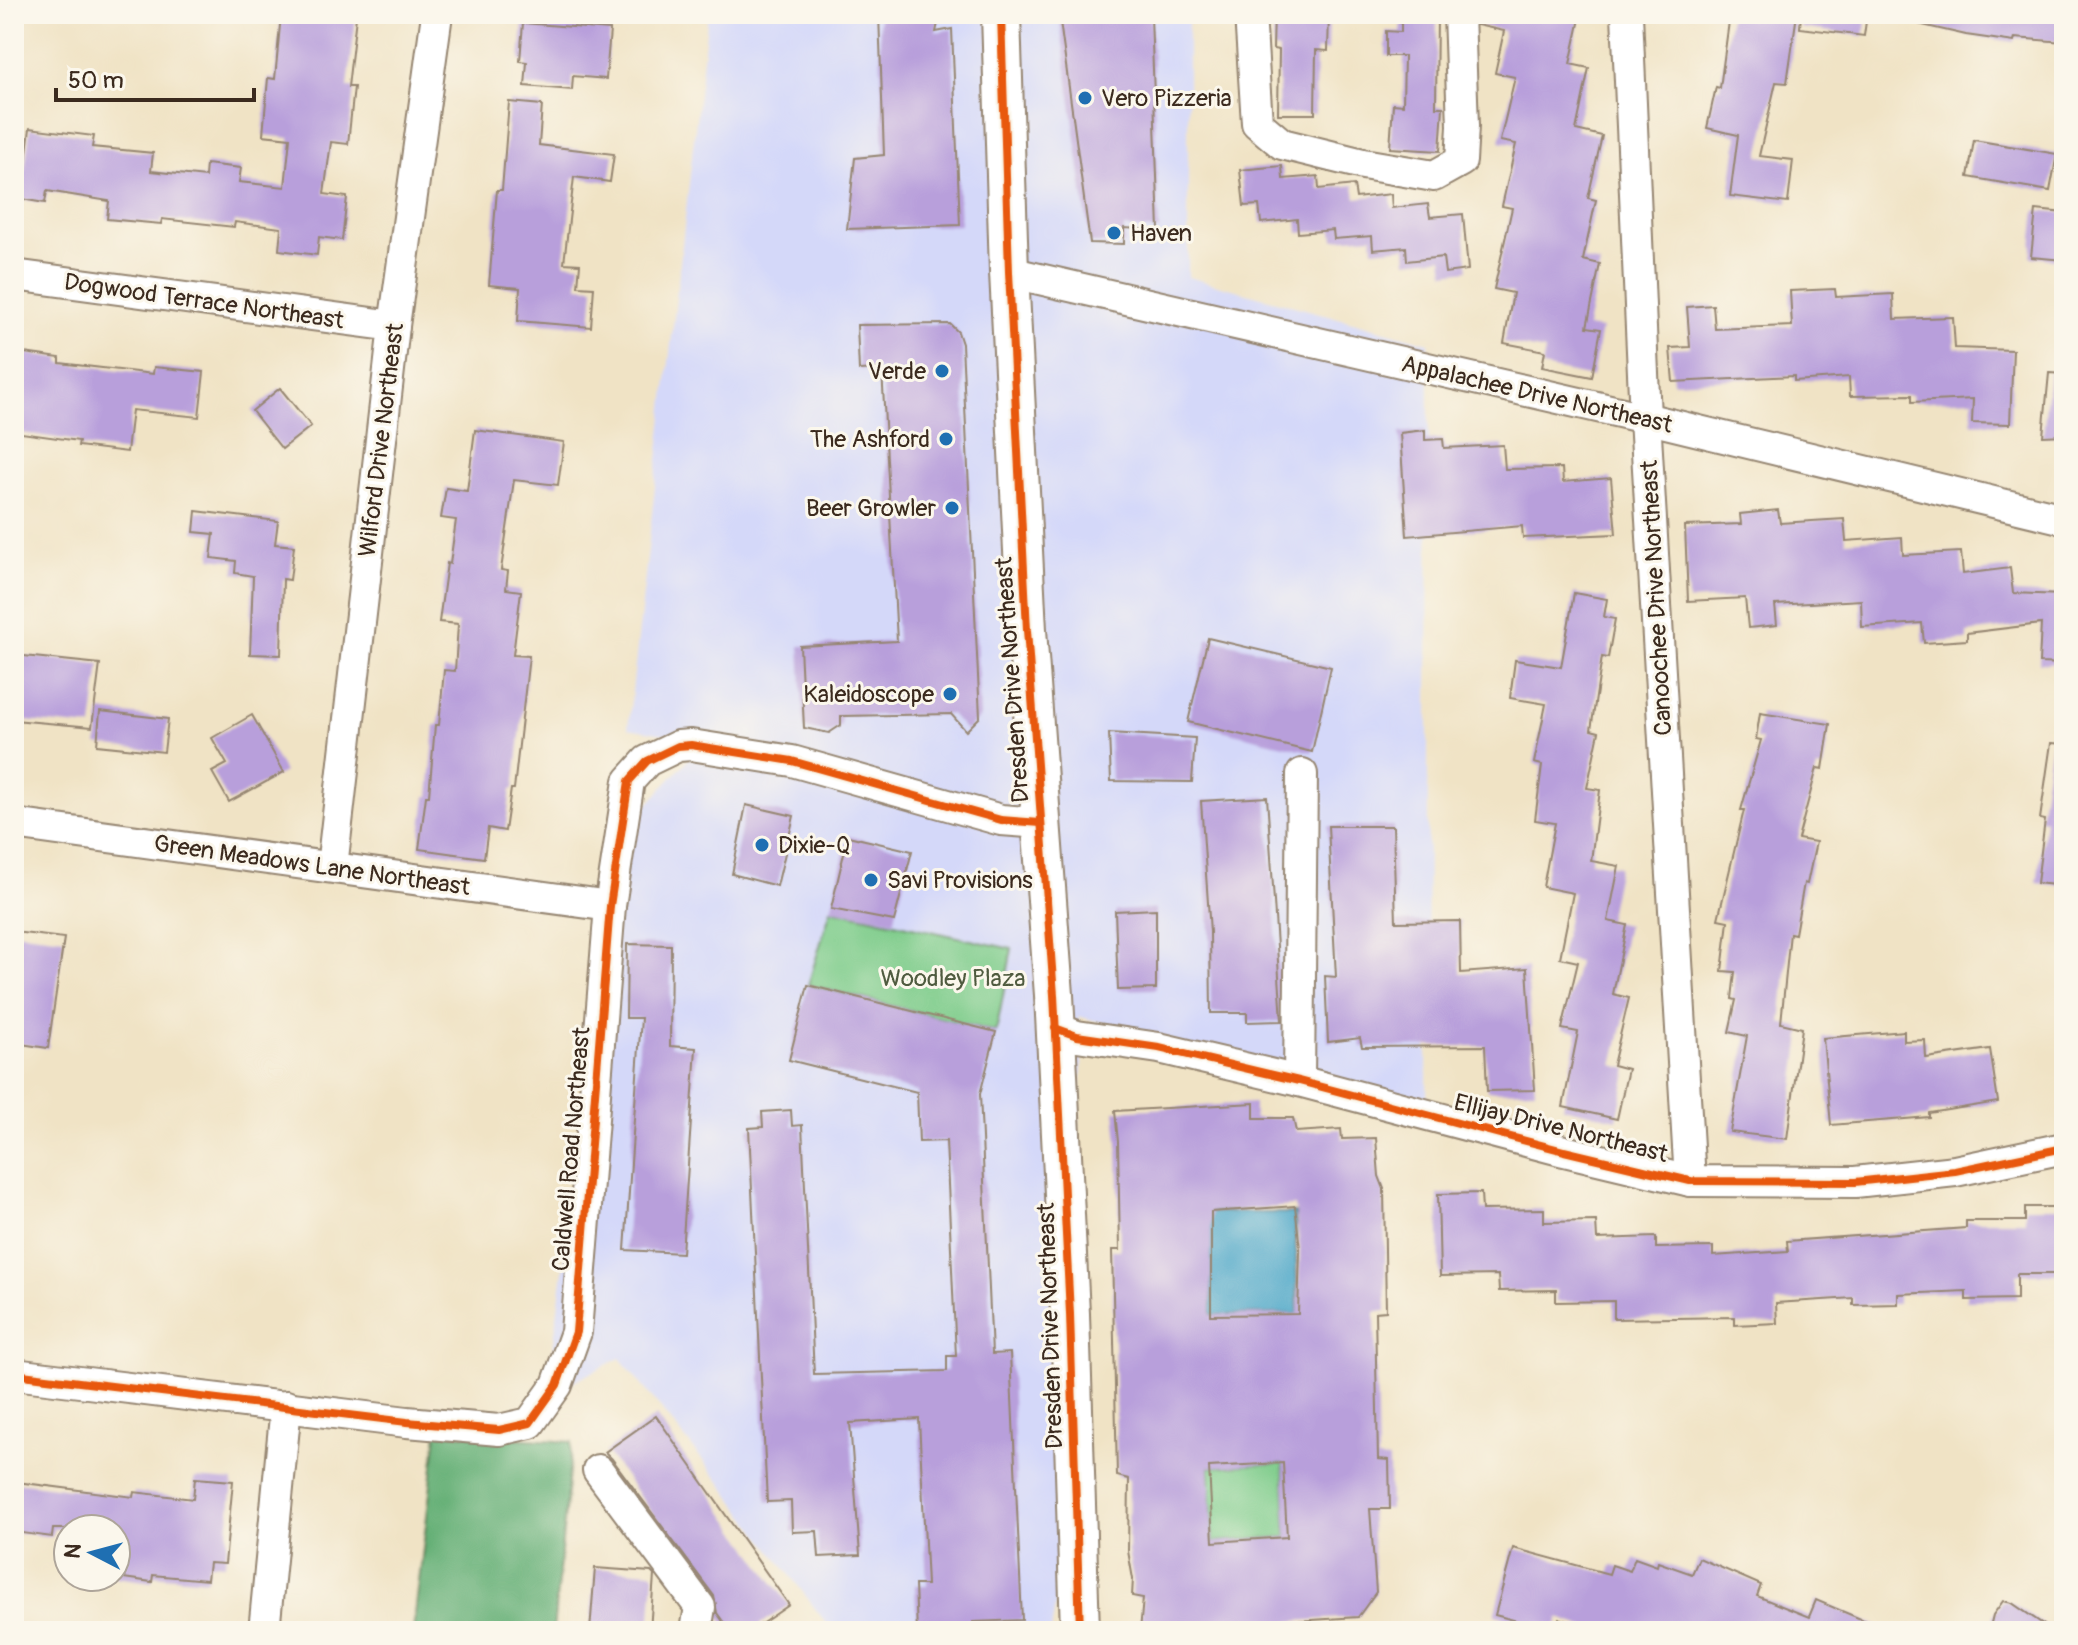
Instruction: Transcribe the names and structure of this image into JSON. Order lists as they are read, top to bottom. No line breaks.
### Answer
{"streets":{"street":["Dogwood Terrace Northeast","Appalachee Drive Northeast","Wilford Drive Northeast","Canoochee Drive Northeast","Dresden Drive Northeast","Green Meadows Lane Northeast","Ellijay Drive Northeast","Caldwell Road Northeast"]},"crossings":[["Dogwood Terrace Northeast","Wilford Drive Northeast"],["Appalachee Drive Northeast","Canoochee Drive Northeast"],["Appalachee Drive Northeast","Dresden Drive Northeast"],["Wilford Drive Northeast","Green Meadows Lane Northeast"],["Canoochee Drive Northeast","Ellijay Drive Northeast"],["Dresden Drive Northeast","Ellijay Drive Northeast"],["Dresden Drive Northeast","Caldwell Road Northeast"],["Green Meadows Lane Northeast","Caldwell Road Northeast"]],"parks":["Woodley Plaza"],"places":["Vero Pizzeria","Haven","Verde","The Ashford","Beer Growler","Kaleidoscope","Dixie-Q","Savi Provisions"],"scale_bar":"50 m","north":"left"}
